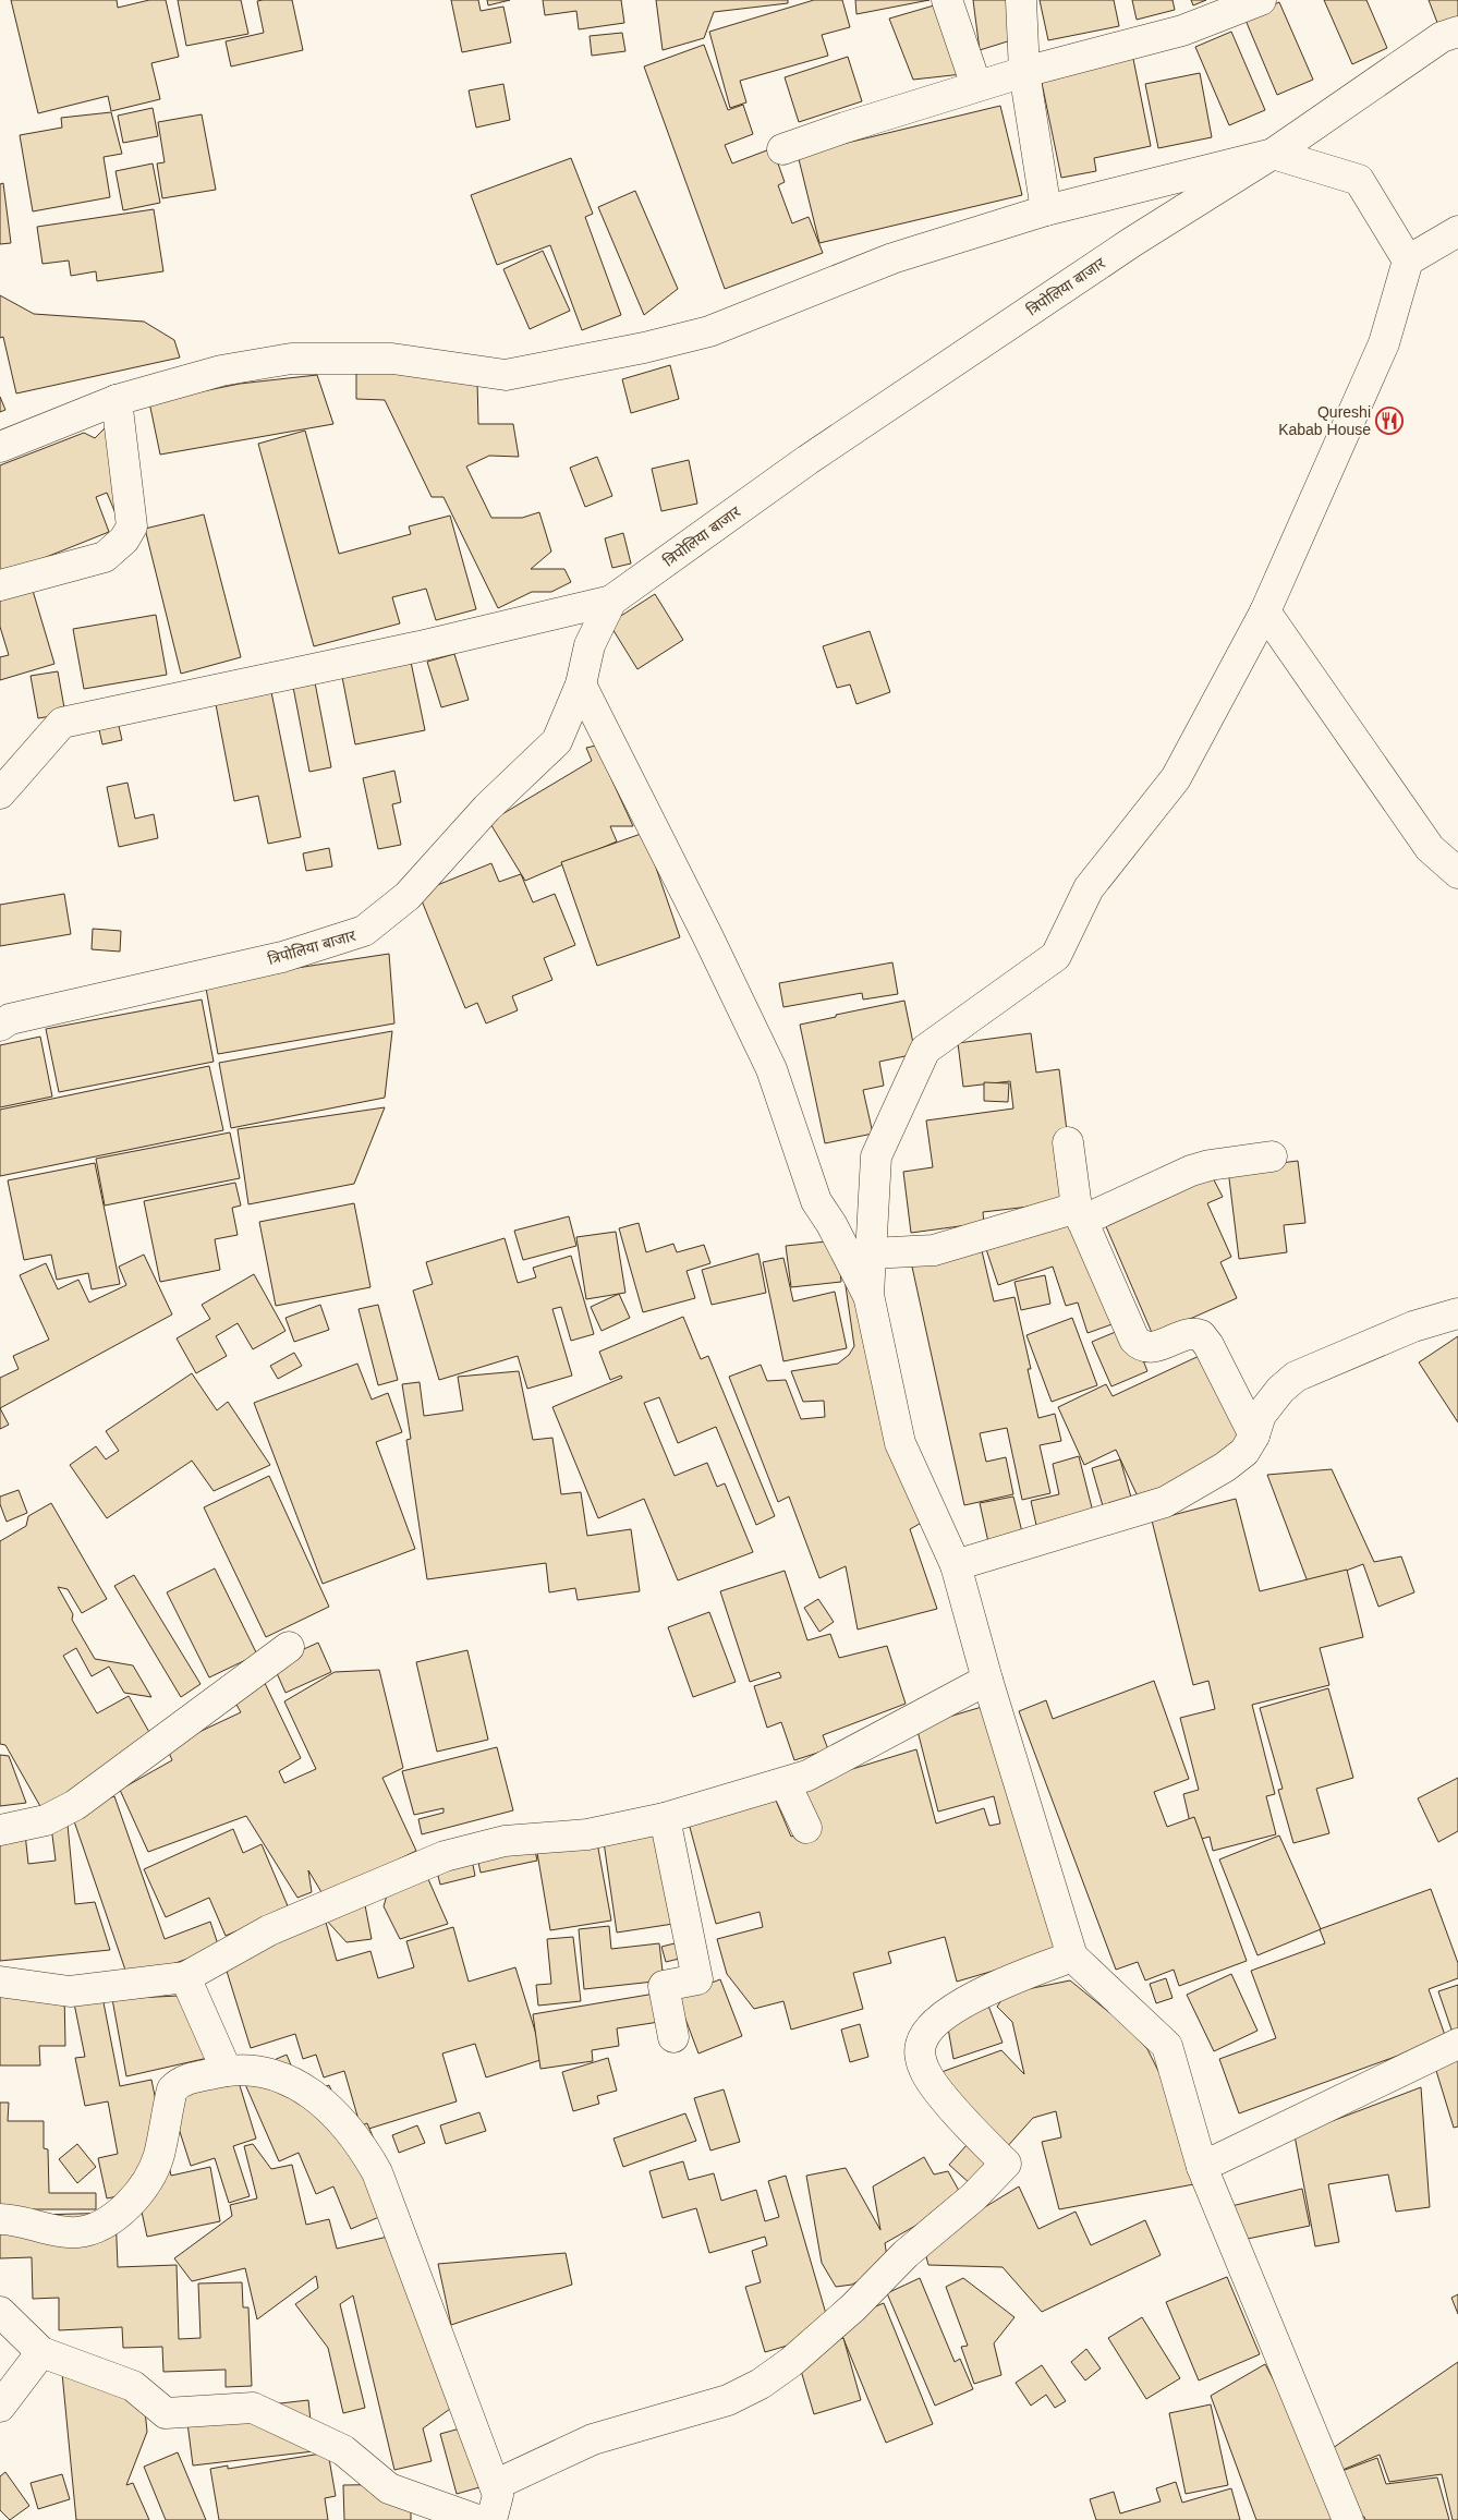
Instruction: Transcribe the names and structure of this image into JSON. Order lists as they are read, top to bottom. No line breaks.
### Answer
{"streets":{"street":["त्रिपोलिया बाजार"]},"places":{"restaurant":["Qureshi Kabab House"]}}
